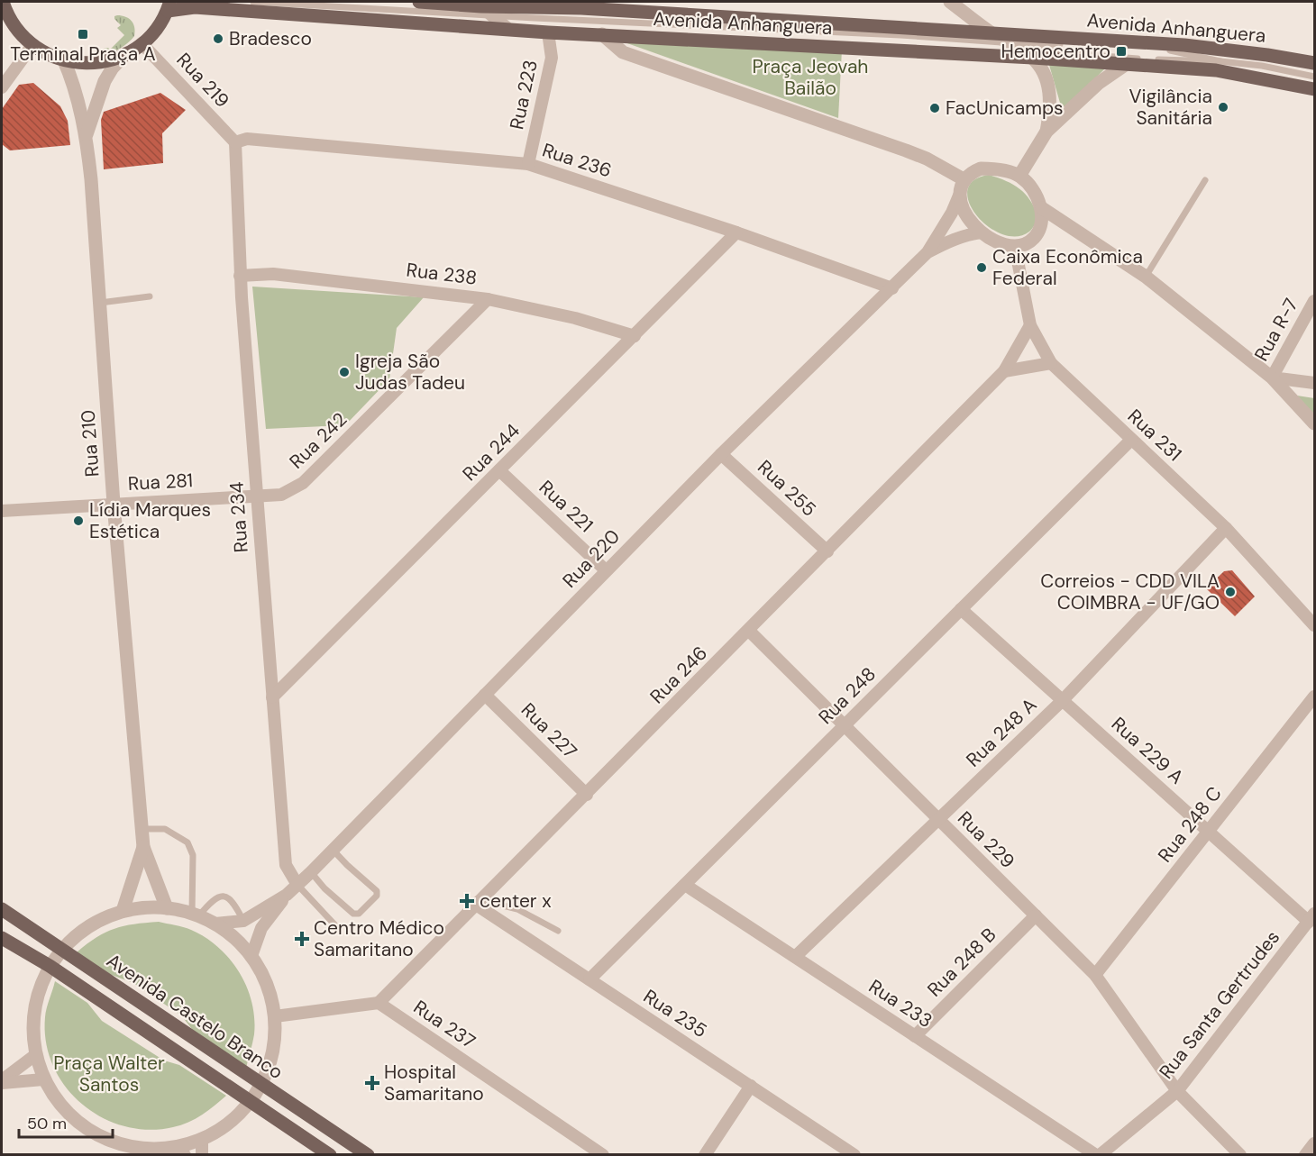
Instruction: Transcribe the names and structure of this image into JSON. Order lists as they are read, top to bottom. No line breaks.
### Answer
{"streets":{"main road":["Avenida Anhanguera","Avenida Castelo Branco"],"street":["Rua 219","Rua 223","Rua 236","Rua 238","Rua R-7","Rua 231","Rua 242","Rua 210","Rua 244","Rua 281","Rua 255","Rua 221","Rua 234","Rua 220","Rua 246","Rua 248","Rua 227","Rua 248 A","Rua 229 A","Rua 248 C","Rua 229","Rua 248 B","Rua 233","Rua Santa Gertrudes","Rua 235","Rua 237"]},"crossings":[["Avenida Anhanguera","Rua 223"],["Rua 219","Rua 236"],["Rua 219","Rua 234"],["Rua 223","Rua 236"],["Rua 236","Rua 244"],["Rua 236","Rua 234"],["Rua 236","Rua 220"],["Rua 238","Rua 242"],["Rua 238","Rua 244"],["Rua 238","Rua 234"],["Rua 231","Rua 220"],["Rua 231","Rua 246"],["Rua 231","Rua 248"],["Rua 231","Rua 248 A"],["Rua 242","Rua 281"],["Rua 242","Rua 234"],["Rua 210","Rua 281"],["Rua 244","Rua 221"],["Rua 244","Rua 234"],["Rua 281","Rua 234"],["Rua 255","Rua 220"],["Rua 255","Rua 246"],["Rua 221","Rua 220"],["Rua 234","Rua 220"],["Rua 220","Rua 227"],["Rua 246","Rua 227"],["Rua 246","Rua 229"],["Rua 246","Rua 235"],["Rua 246","Rua 237"],["Rua 248","Rua 229 A"],["Rua 248","Rua 229"],["Rua 248","Rua 233"],["Rua 248","Rua 235"],["Rua 248 A","Rua 229 A"],["Rua 248 A","Rua 229"],["Rua 248 A","Rua 233"],["Rua 229 A","Rua 248 C"],["Rua 229 A","Rua Santa Gertrudes"],["Rua 248 C","Rua 229"],["Rua 229","Rua 248 B"],["Rua 229","Rua Santa Gertrudes"],["Rua 248 B","Rua 233"],["Rua 233","Rua Santa Gertrudes"]],"parks":["Praça Jeovah Bailão","Praça Walter Santos"],"places":{"transit":["Terminal Praça A","Hemocentro"],"other":["Bradesco","Vigilância Sanitária","FacUnicamps","Caixa Econômica Federal","Igreja São Judas Tadeu","Lídia Marques Estética","Correios - CDD VILA COIMBRA - UF/GO"],"health":["center x","Centro Médico Samaritano","Hospital Samaritano"]},"scale_bar":"50 m"}
